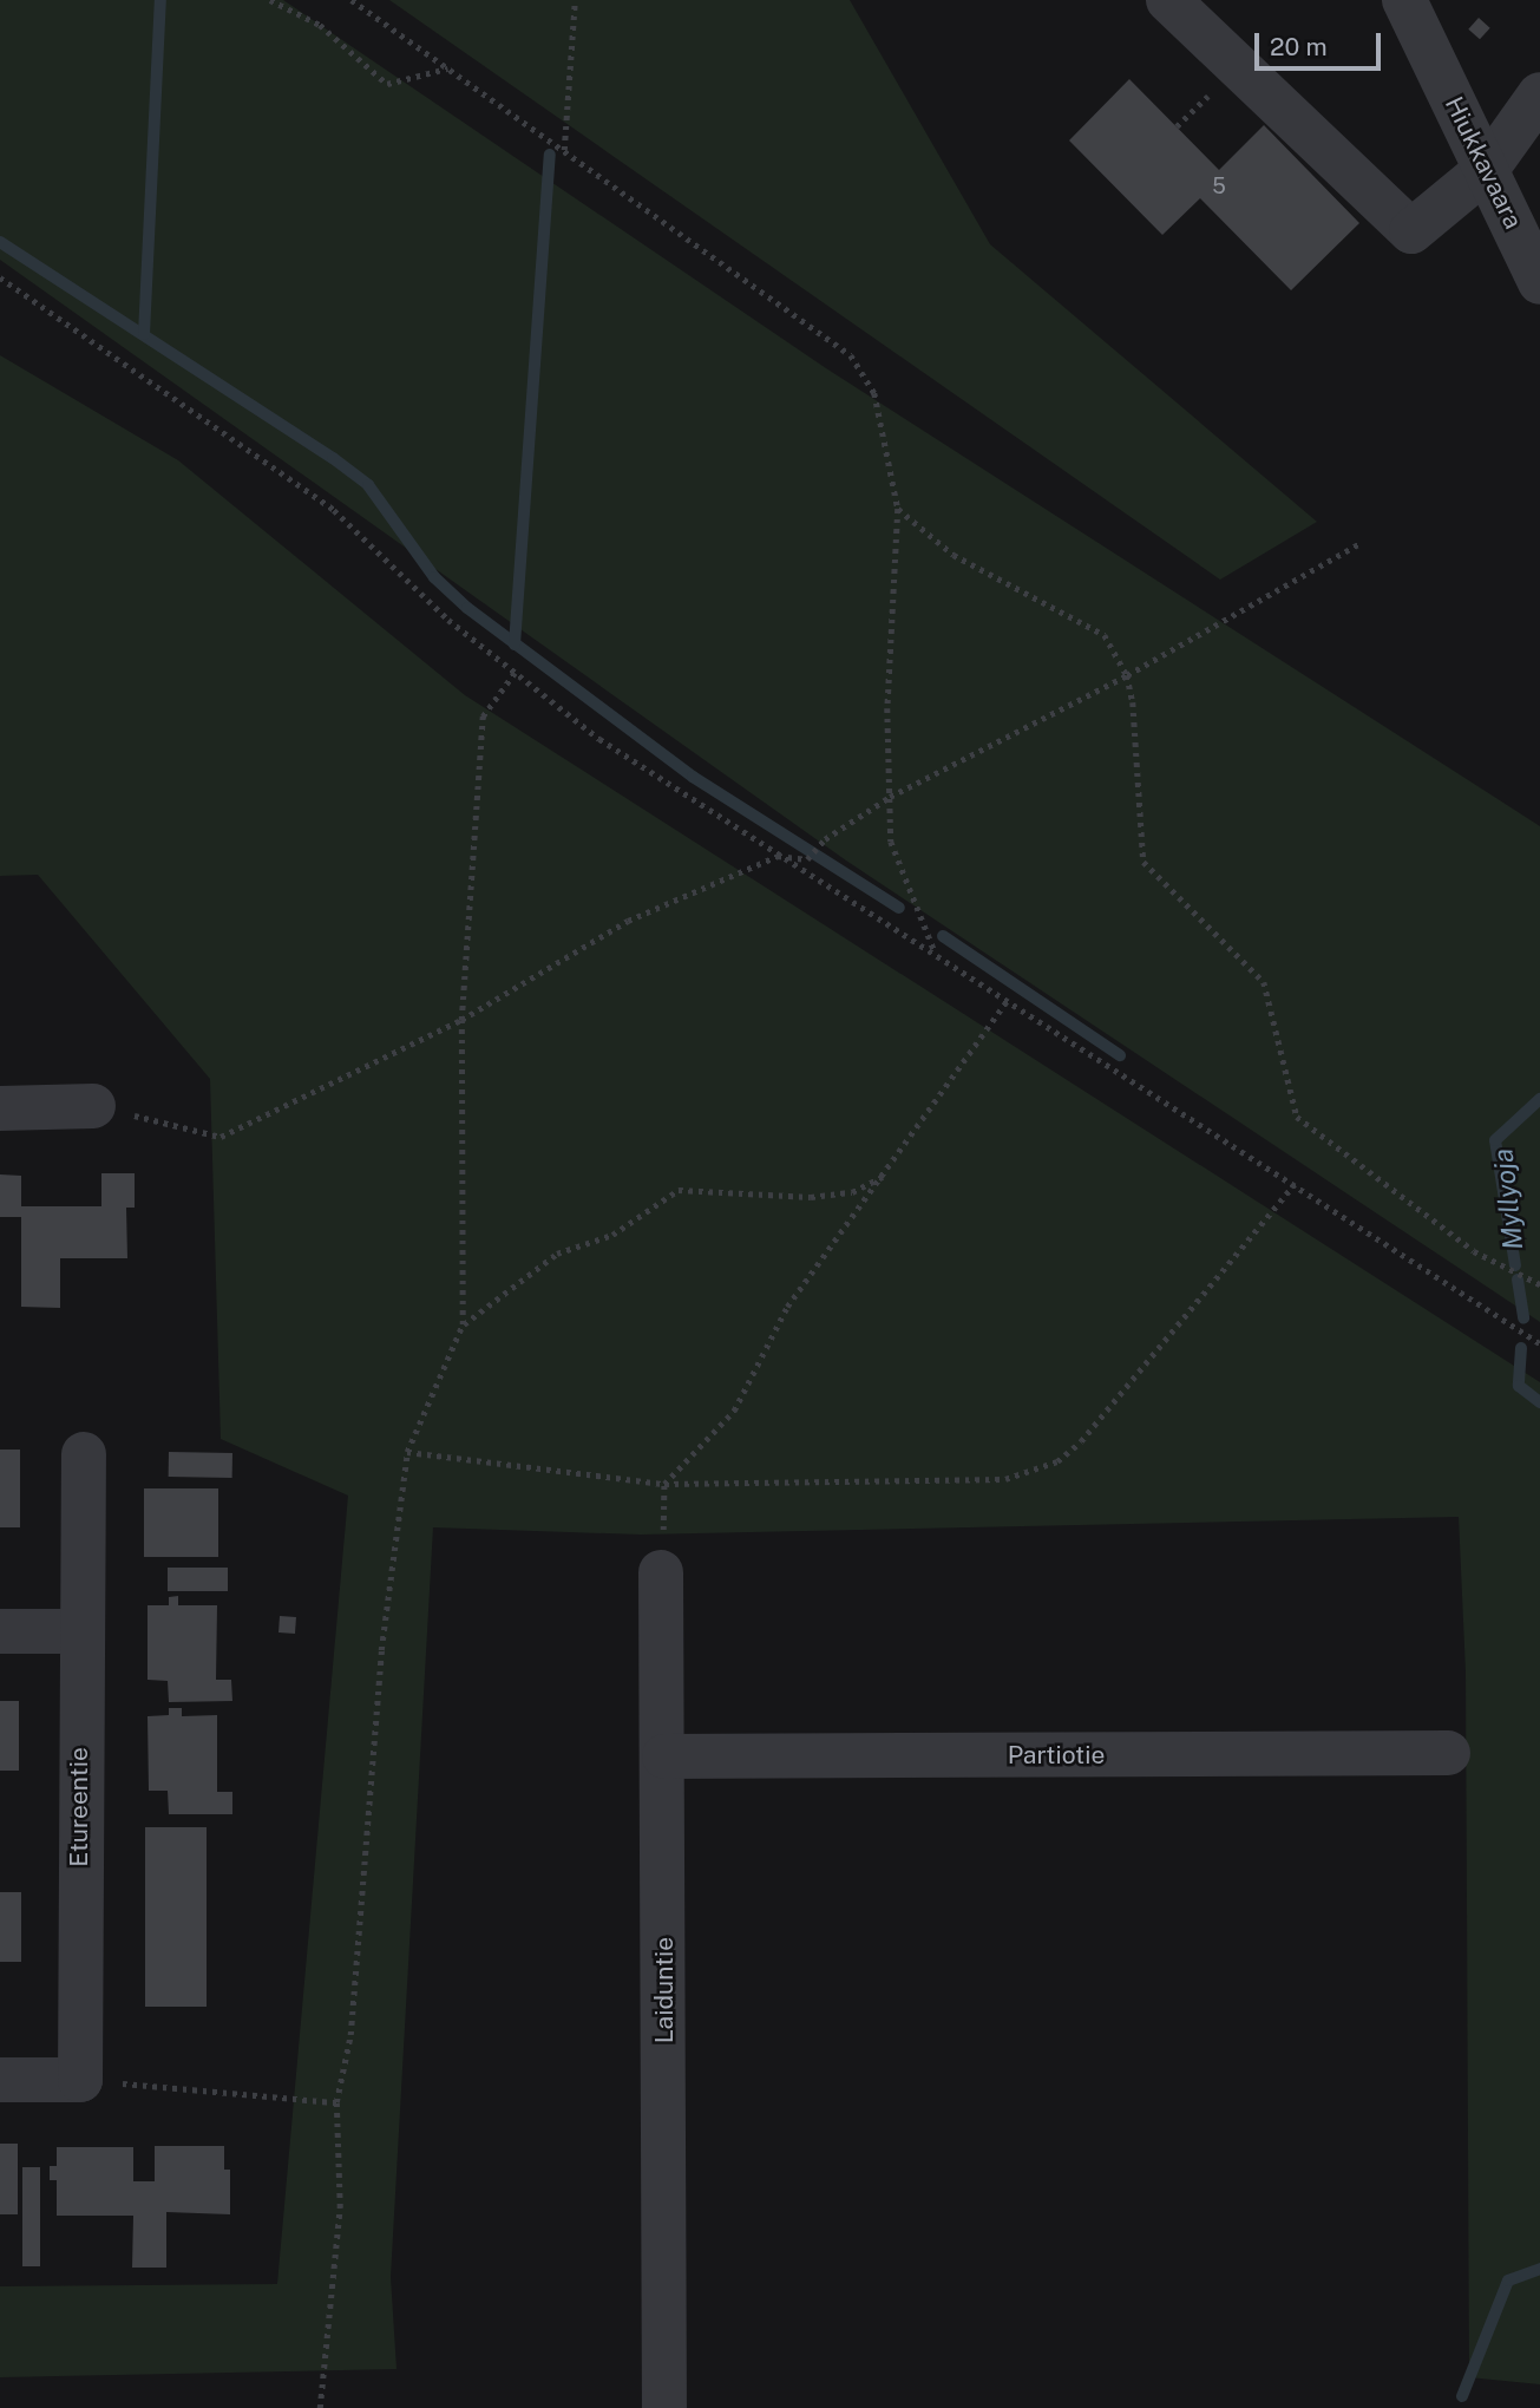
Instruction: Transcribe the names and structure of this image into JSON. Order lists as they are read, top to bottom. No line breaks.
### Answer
{"streets":{"street":["Hiukkavaara","Partiotie","Etureentie","Laiduntie"]},"crossings":[["Partiotie","Laiduntie"]],"water":["Myllyoja"],"house_numbers":["5"],"scale_bar":"20 m"}
